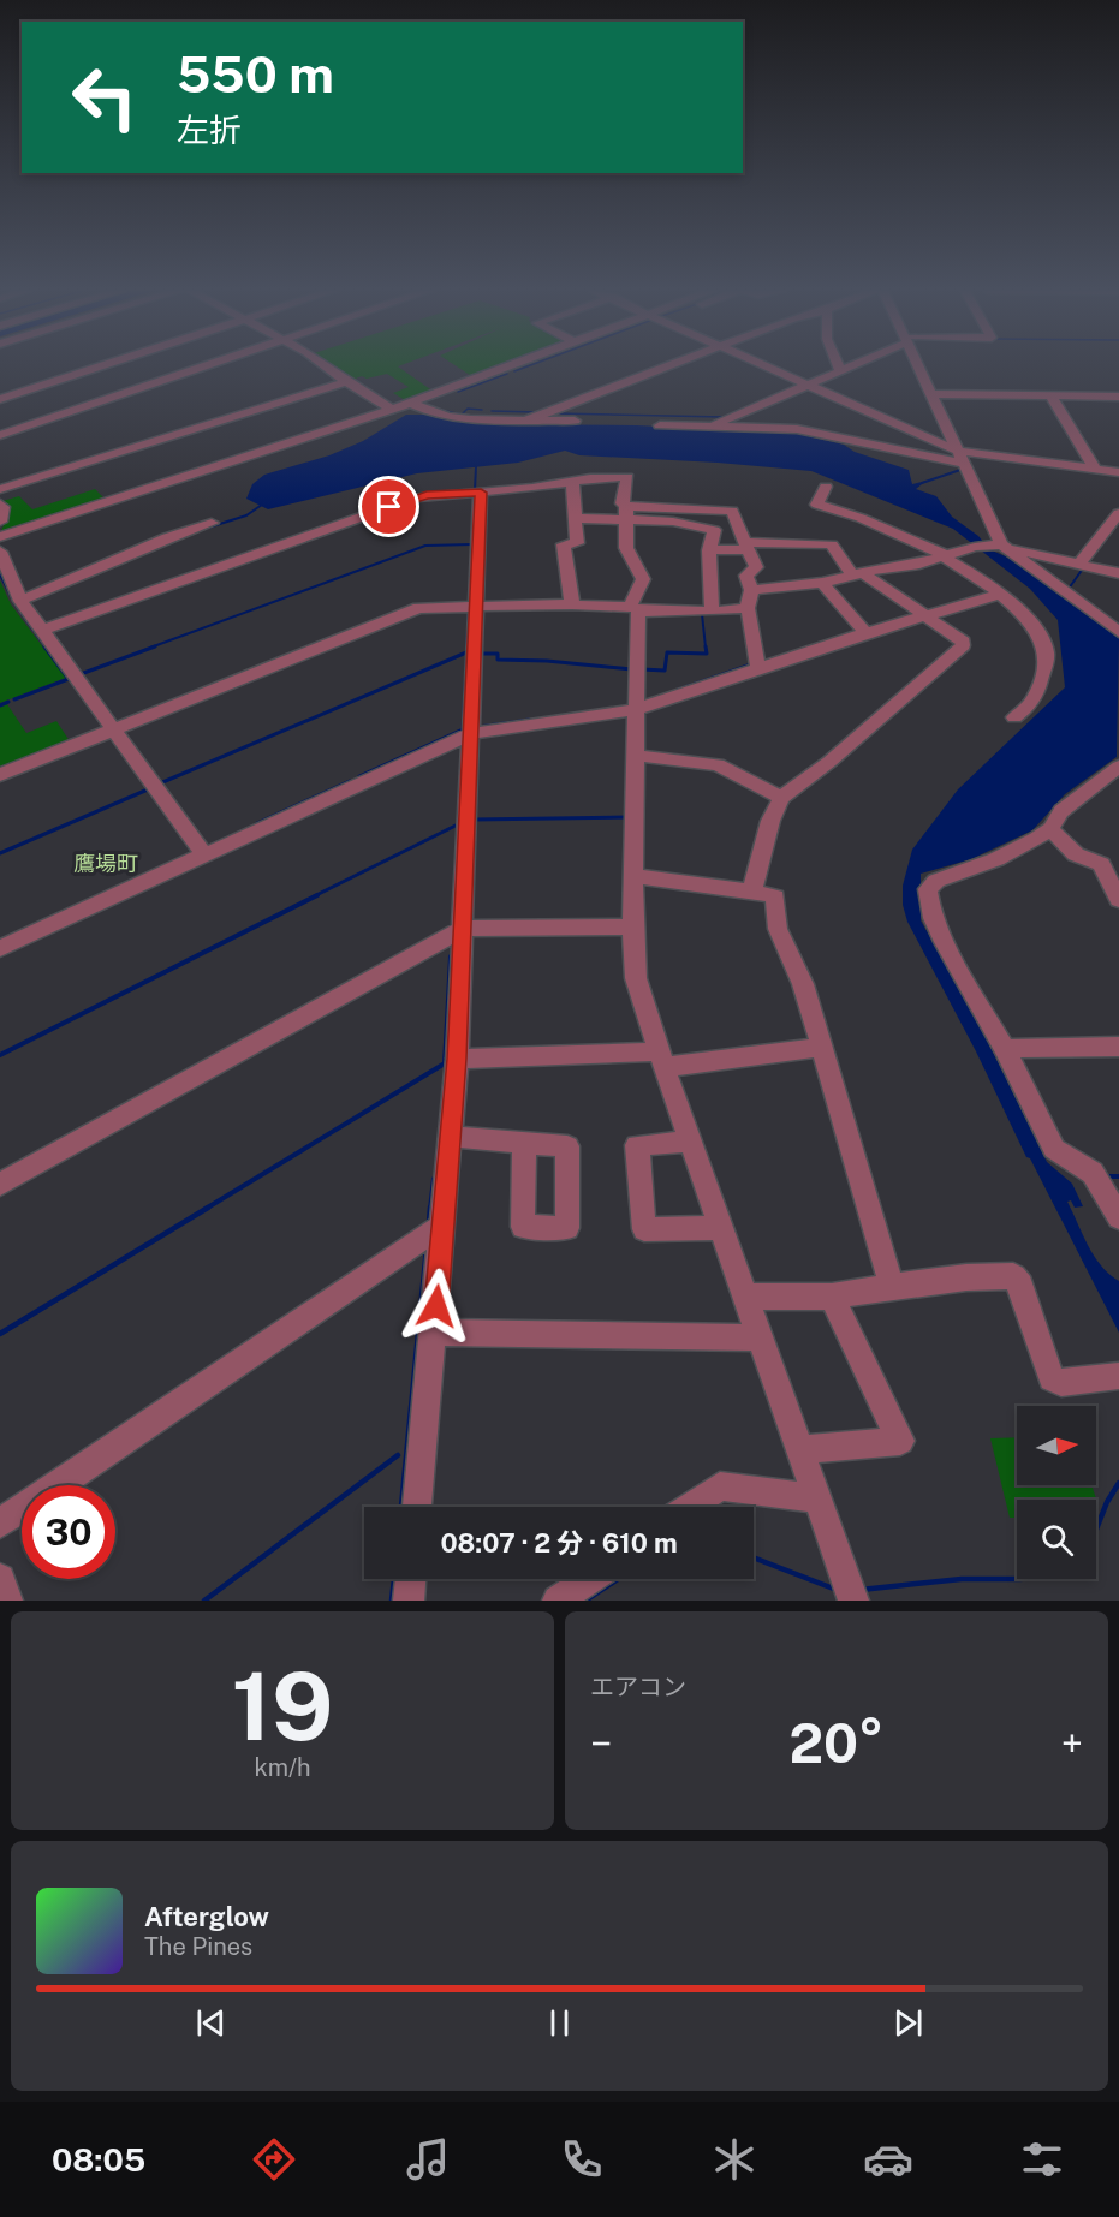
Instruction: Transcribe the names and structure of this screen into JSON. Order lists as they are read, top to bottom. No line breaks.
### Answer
{"districts":["鷹場町"],"north":"right","page":{"turn":["550 m","左折"],"limit":"30","trip":"08:07 · 2 分 · 610 m","tile":[["19","km/h"],"エアコン"],"heat":["−","20°","+"],"song":["Afterglow","The Pines"],"tabs":"08:05"}}
